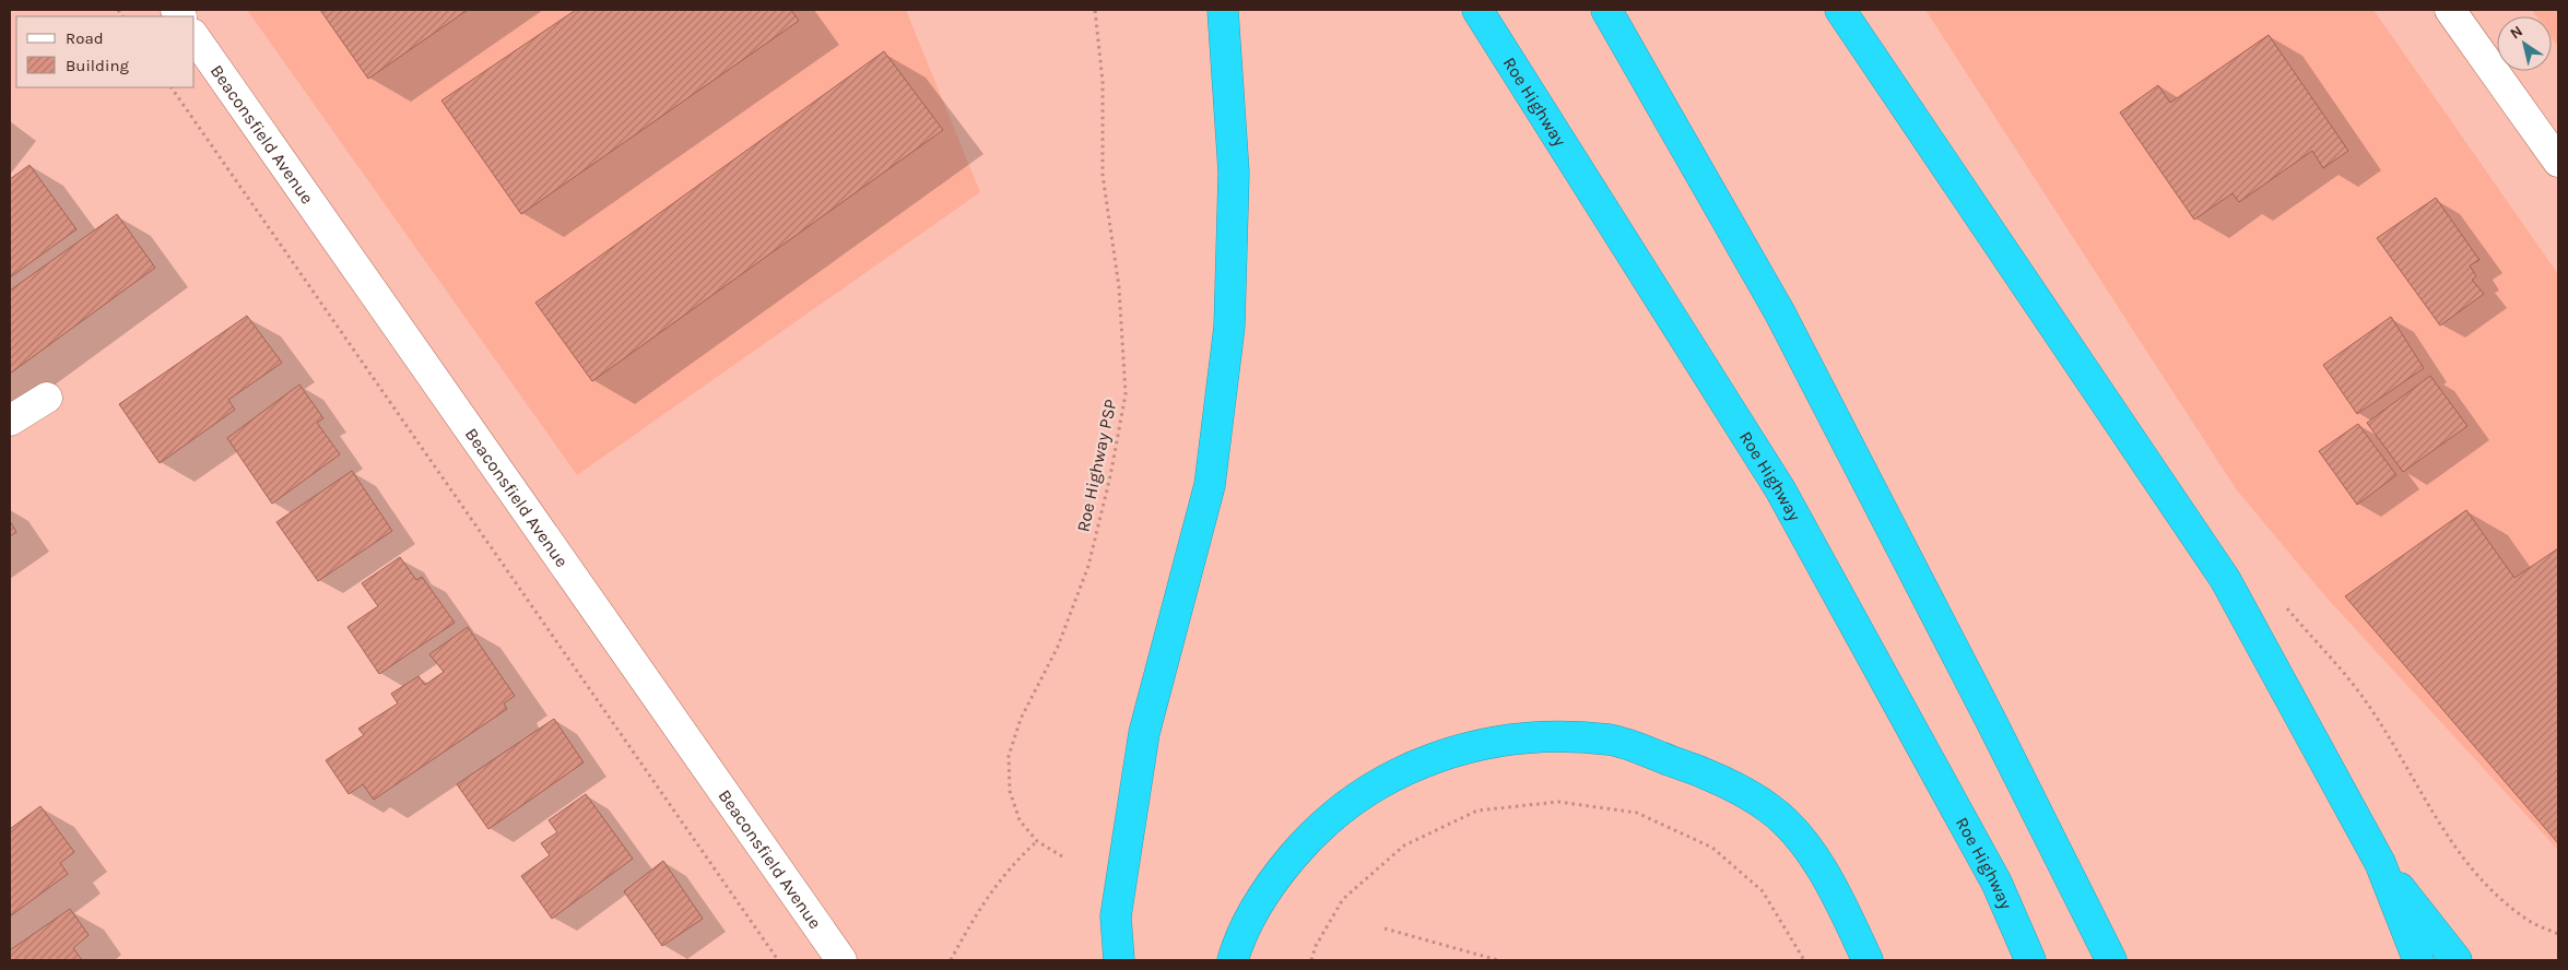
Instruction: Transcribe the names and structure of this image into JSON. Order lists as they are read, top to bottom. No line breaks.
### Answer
{"streets":{"highway":["Roe Highway"],"street":["Beaconsfield Avenue"],"path":["Roe Highway PSP"]},"legend":["Road","Building"],"north":"top left"}
